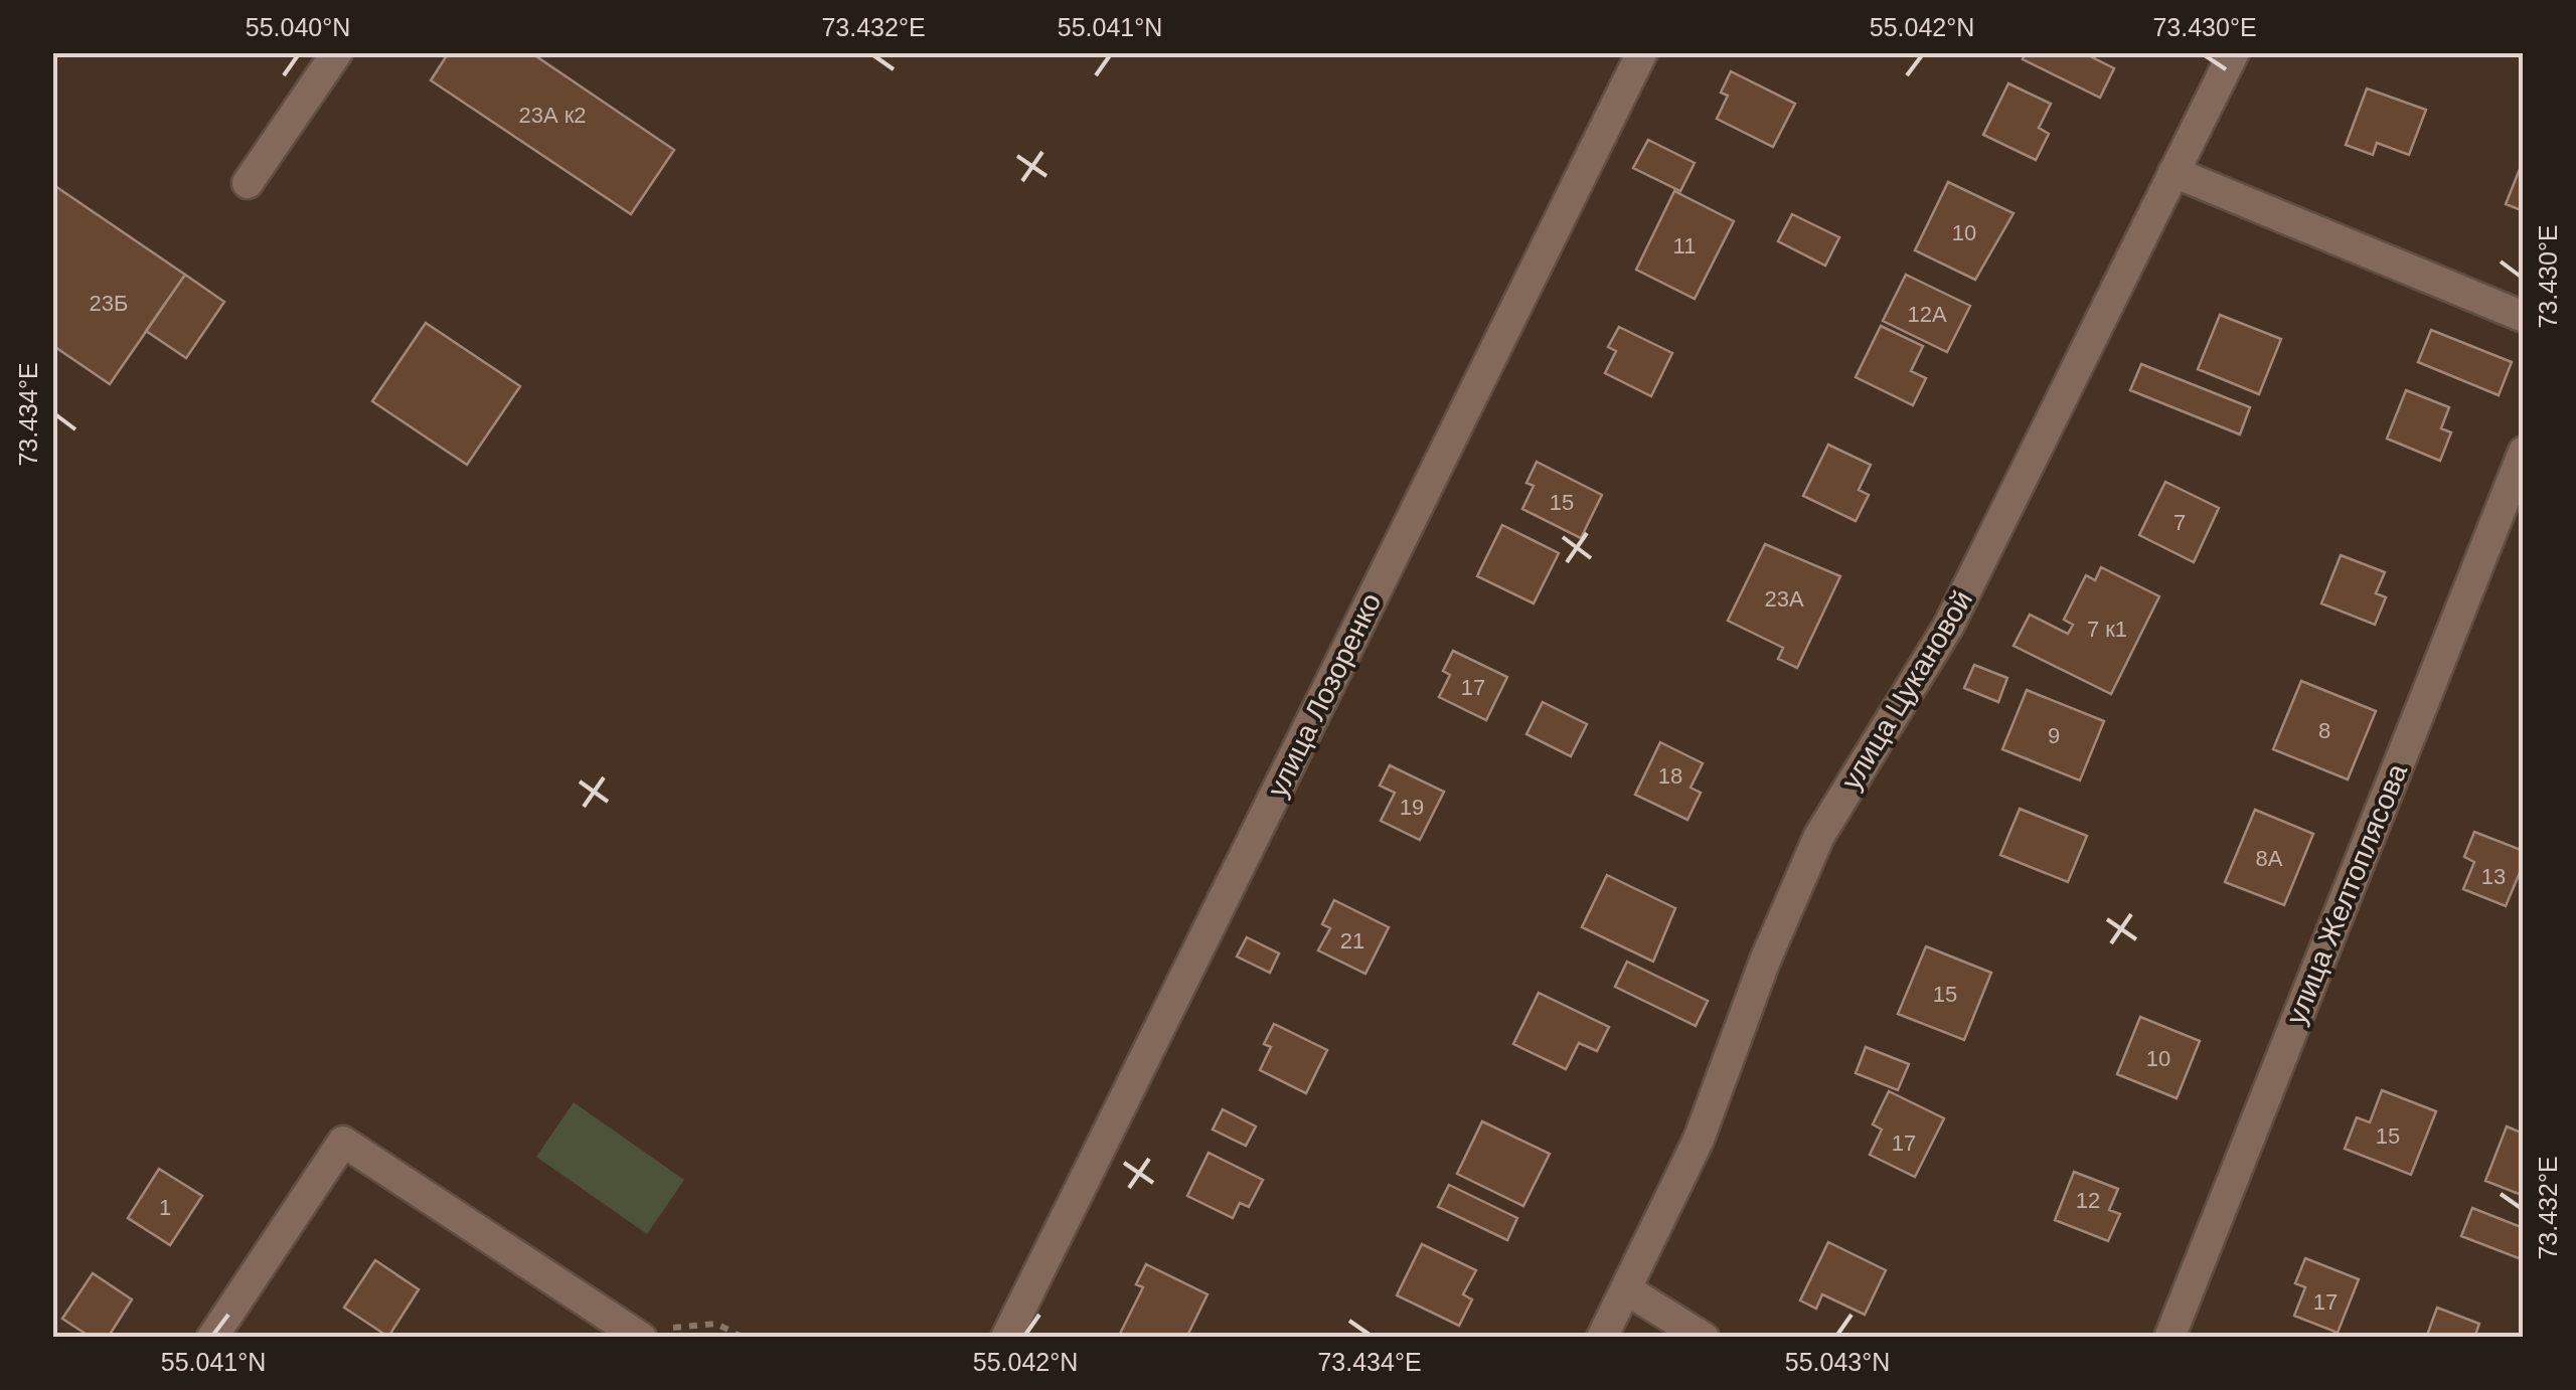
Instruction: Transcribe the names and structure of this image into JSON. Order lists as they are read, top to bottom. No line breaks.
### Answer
{"streets":{"street":["улица Цукановой","улица Лозоренко","улица Желтоплясова"]},"house_numbers":["23А к2","10","11","23Б","12А","15","7","23А","7 к1","17","8","9","18","19","8А","13","21","15","10","15","17","12","1","17"],"coordinates":["55.040°N","73.432°E","55.041°N","55.042°N","73.430°E","73.434°E","55.043°N"]}
